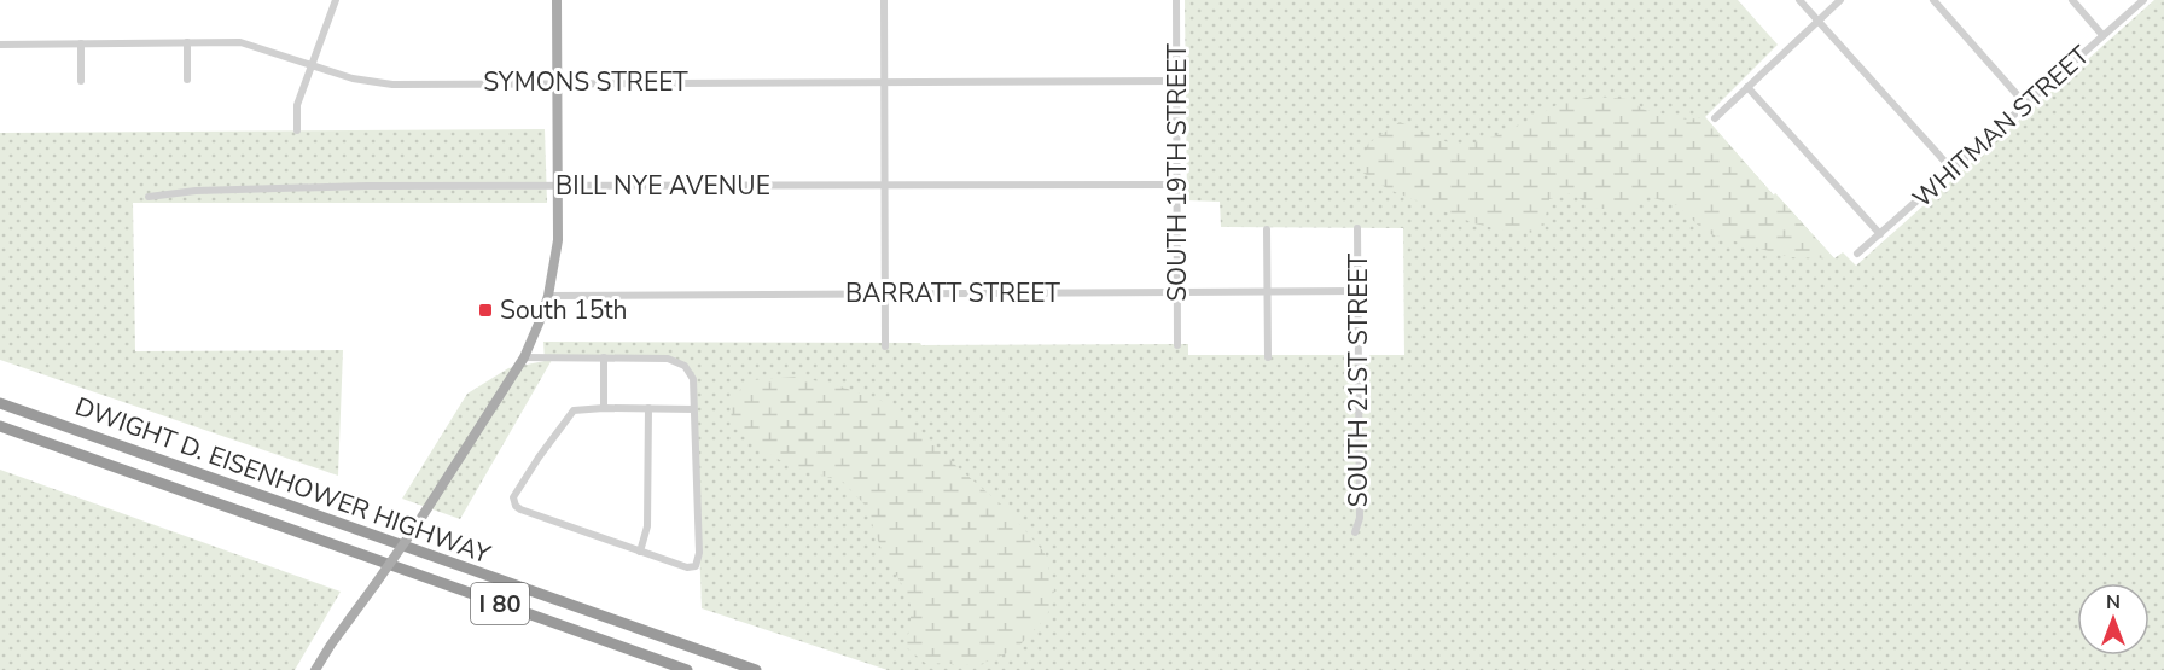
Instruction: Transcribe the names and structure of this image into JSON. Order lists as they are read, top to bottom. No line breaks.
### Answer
{"streets":{"highway":["DWIGHT D. EISENHOWER HIGHWAY","I 80"],"street":["SYMONS STREET","WHITMAN STREET","SOUTH 19TH STREET","BILL NYE AVENUE","BARRATT STREET","SOUTH 21ST STREET"]},"crossings":[["SYMONS STREET","SOUTH 19TH STREET"],["SOUTH 19TH STREET","BILL NYE AVENUE"],["SOUTH 19TH STREET","BARRATT STREET"],["BARRATT STREET","SOUTH 21ST STREET"]],"places":{"transit":["South 15th"]},"north":"top"}
